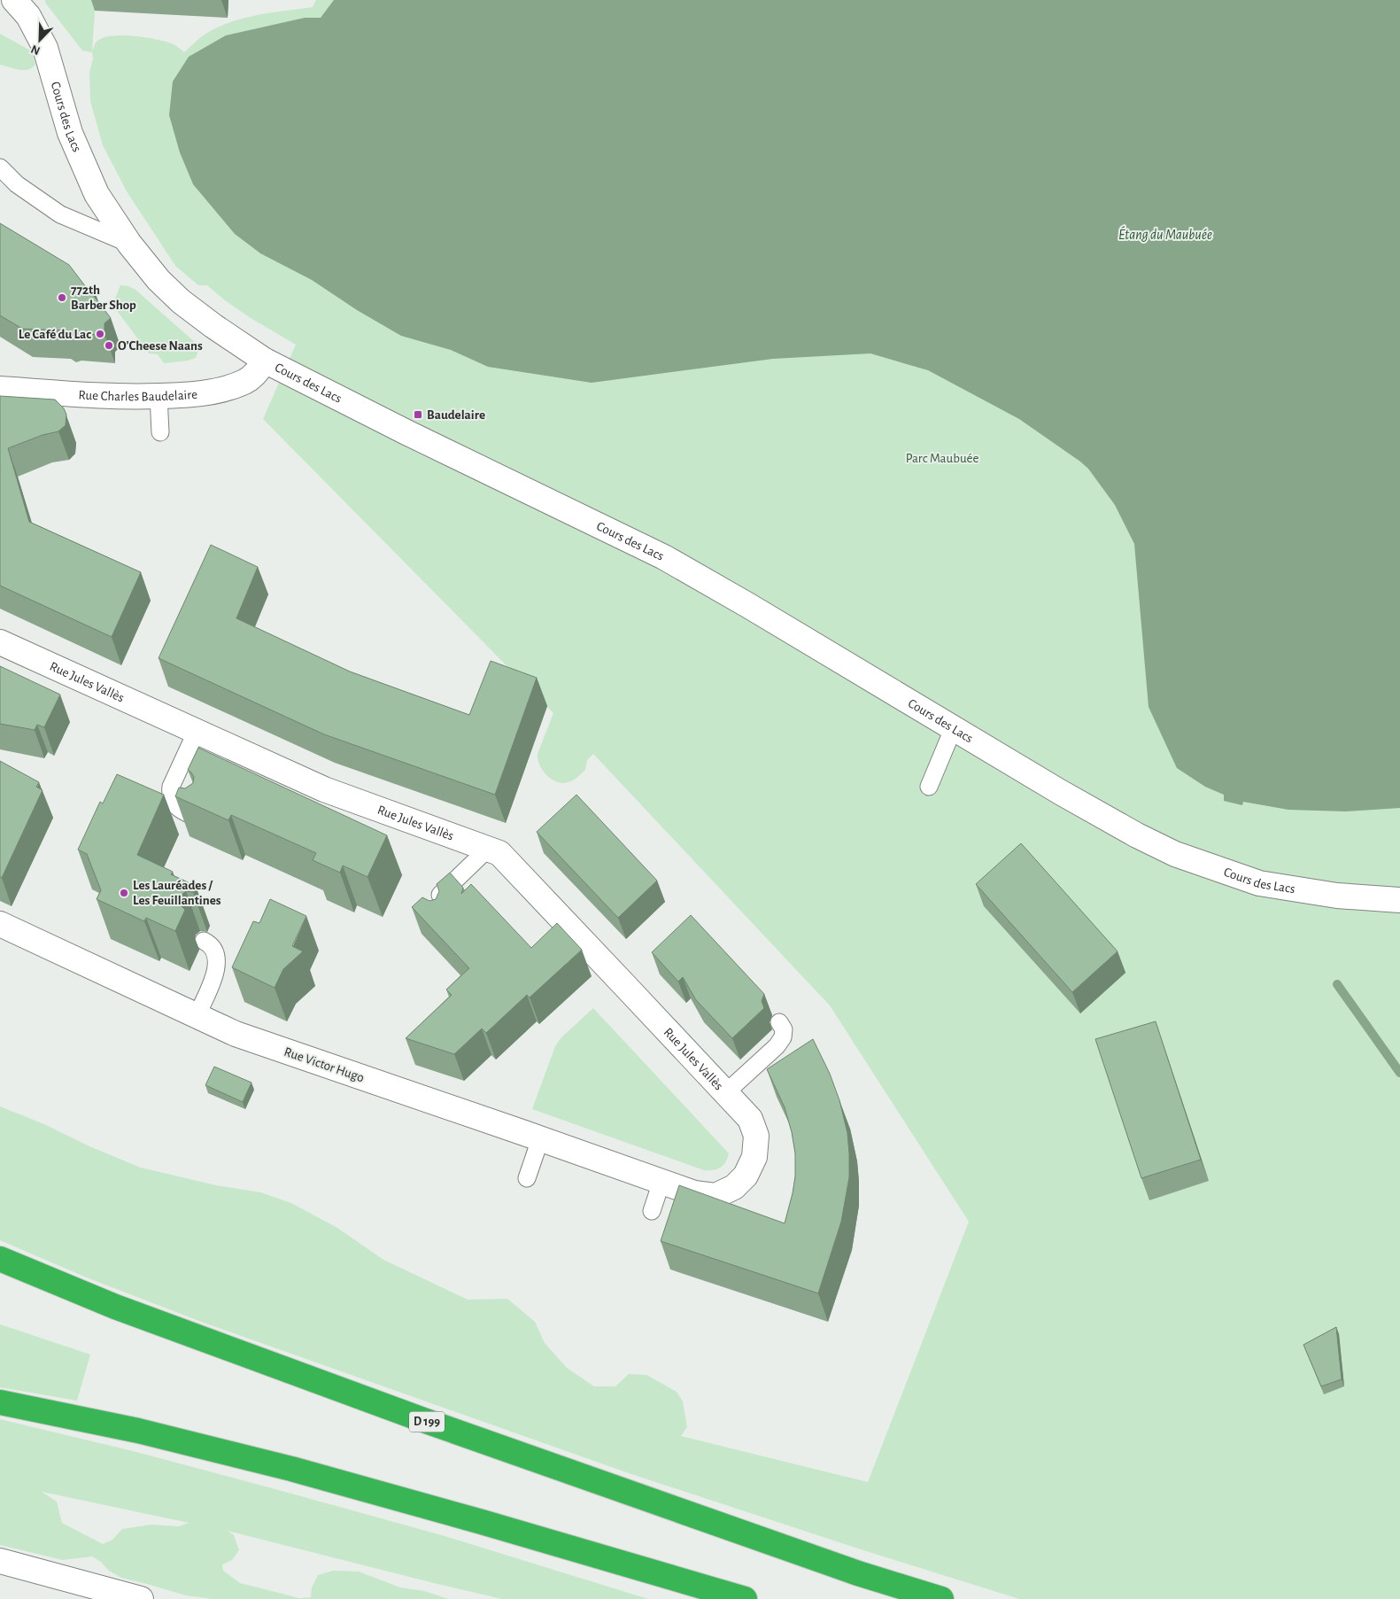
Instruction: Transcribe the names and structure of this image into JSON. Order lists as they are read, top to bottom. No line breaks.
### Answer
{"streets":{"highway":["D 199"],"street":["Cours des Lacs","Rue Charles Baudelaire","Rue Jules Vallès","Rue Victor Hugo"]},"crossings":[["Cours des Lacs","Rue Charles Baudelaire"],["Rue Jules Vallès","Rue Victor Hugo"]],"water":["Étang du Maubuée"],"parks":["Parc Maubuée"],"places":{"other":["772th Barber Shop","Le Café du Lac","O'Cheese Naans","Les Lauréades / Les Feuillantines"],"transit":["Baudelaire"]},"north":"bottom left"}
